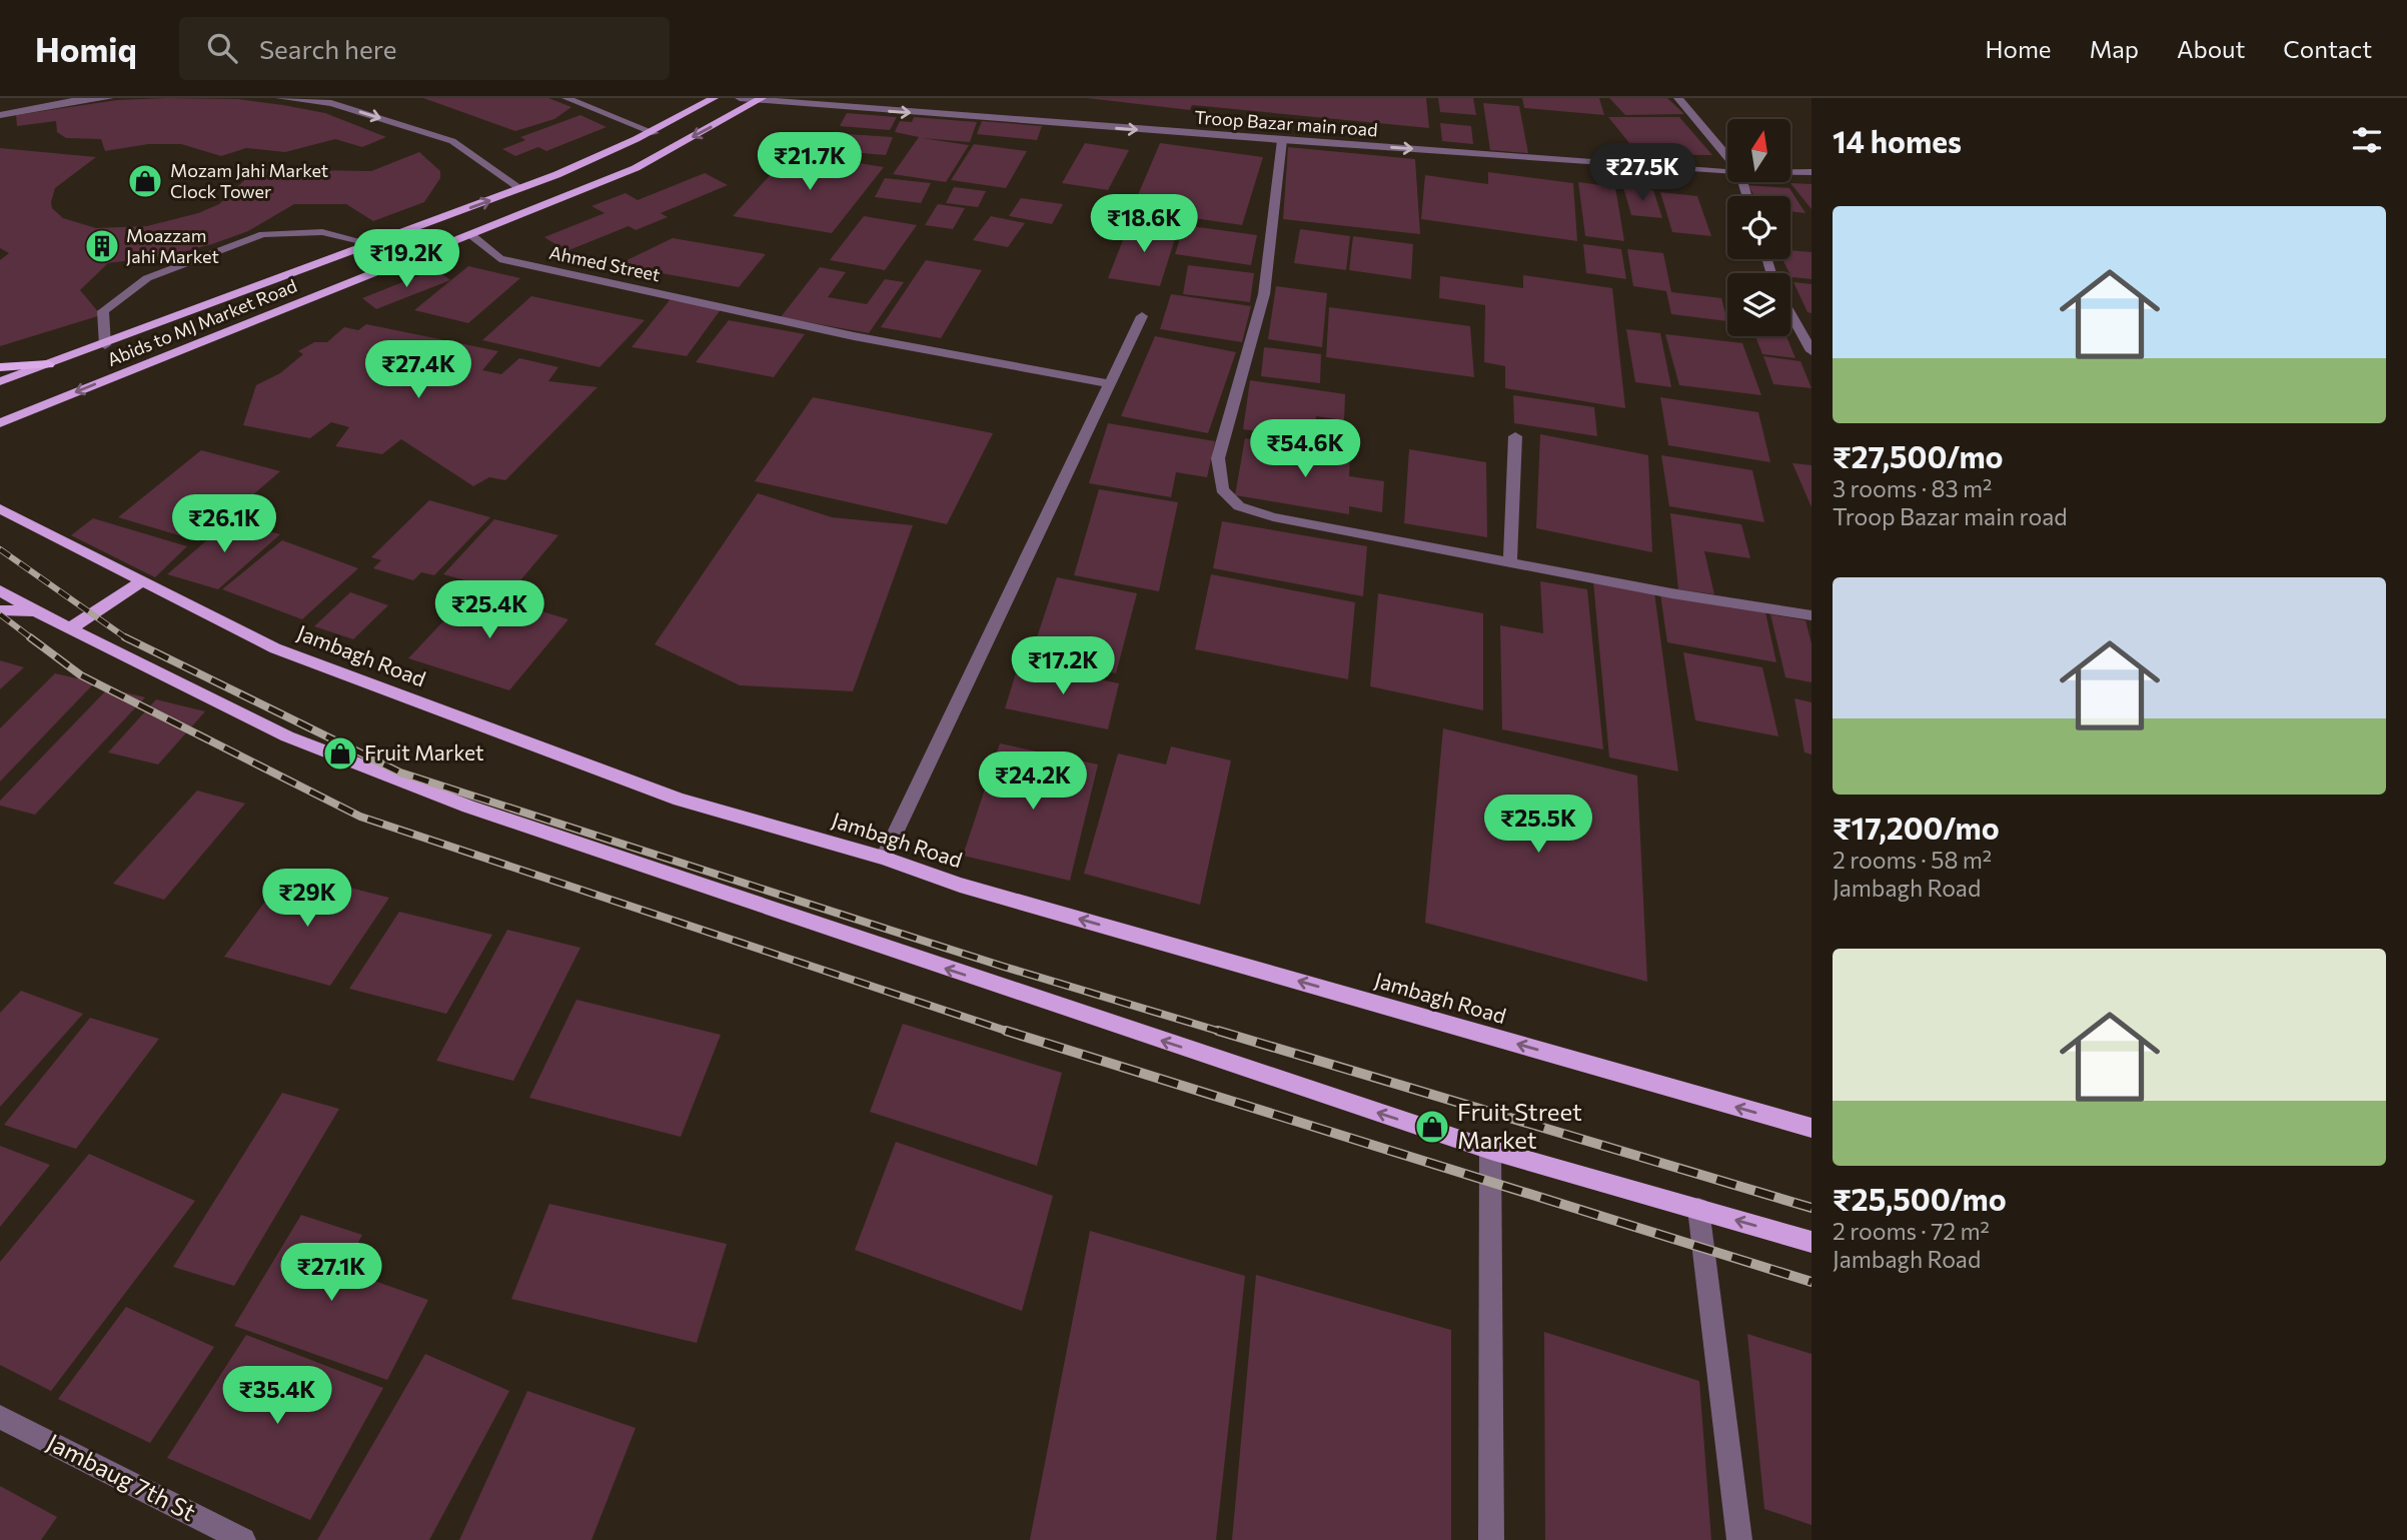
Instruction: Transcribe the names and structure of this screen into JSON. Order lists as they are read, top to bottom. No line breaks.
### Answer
{"streets":{"main road":["Abids to MJ Market Road","Jambagh Road"],"street":["Troop Bazar main road","Ahmed Street","Jambaug 7th St"]},"crossings":[["Troop Bazar main road","Abids to MJ Market Road"],["Ahmed Street","Abids to MJ Market Road"]],"one_way":["Troop Bazar main road"],"places":{"shop":["Mozam Jahi Market Clock Tower","Fruit Market","Fruit Street Market"],"building":["Moazzam Jahi Market"]},"north":"top","page":{"header":"Homiq","search":"Search here","nav":["Home","Map","About","Contact"],"heading":"14 homes","price":["₹21.7K","₹27.5K","₹18.6K","₹19.2K","₹27.4K","₹54.6K","₹26.1K","₹25.4K","₹17.2K","₹24.2K","₹25.5K","₹29K","₹27.1K","₹35.4K"],"list":[{"name":"₹27,500/mo","note":"3 rooms · 83 m² · Troop Bazar main road"},{"name":"₹17,200/mo","note":"2 rooms · 58 m² · Jambagh Road"},{"name":"₹25,500/mo","note":"2 rooms · 72 m² · Jambagh Road"}]}}
